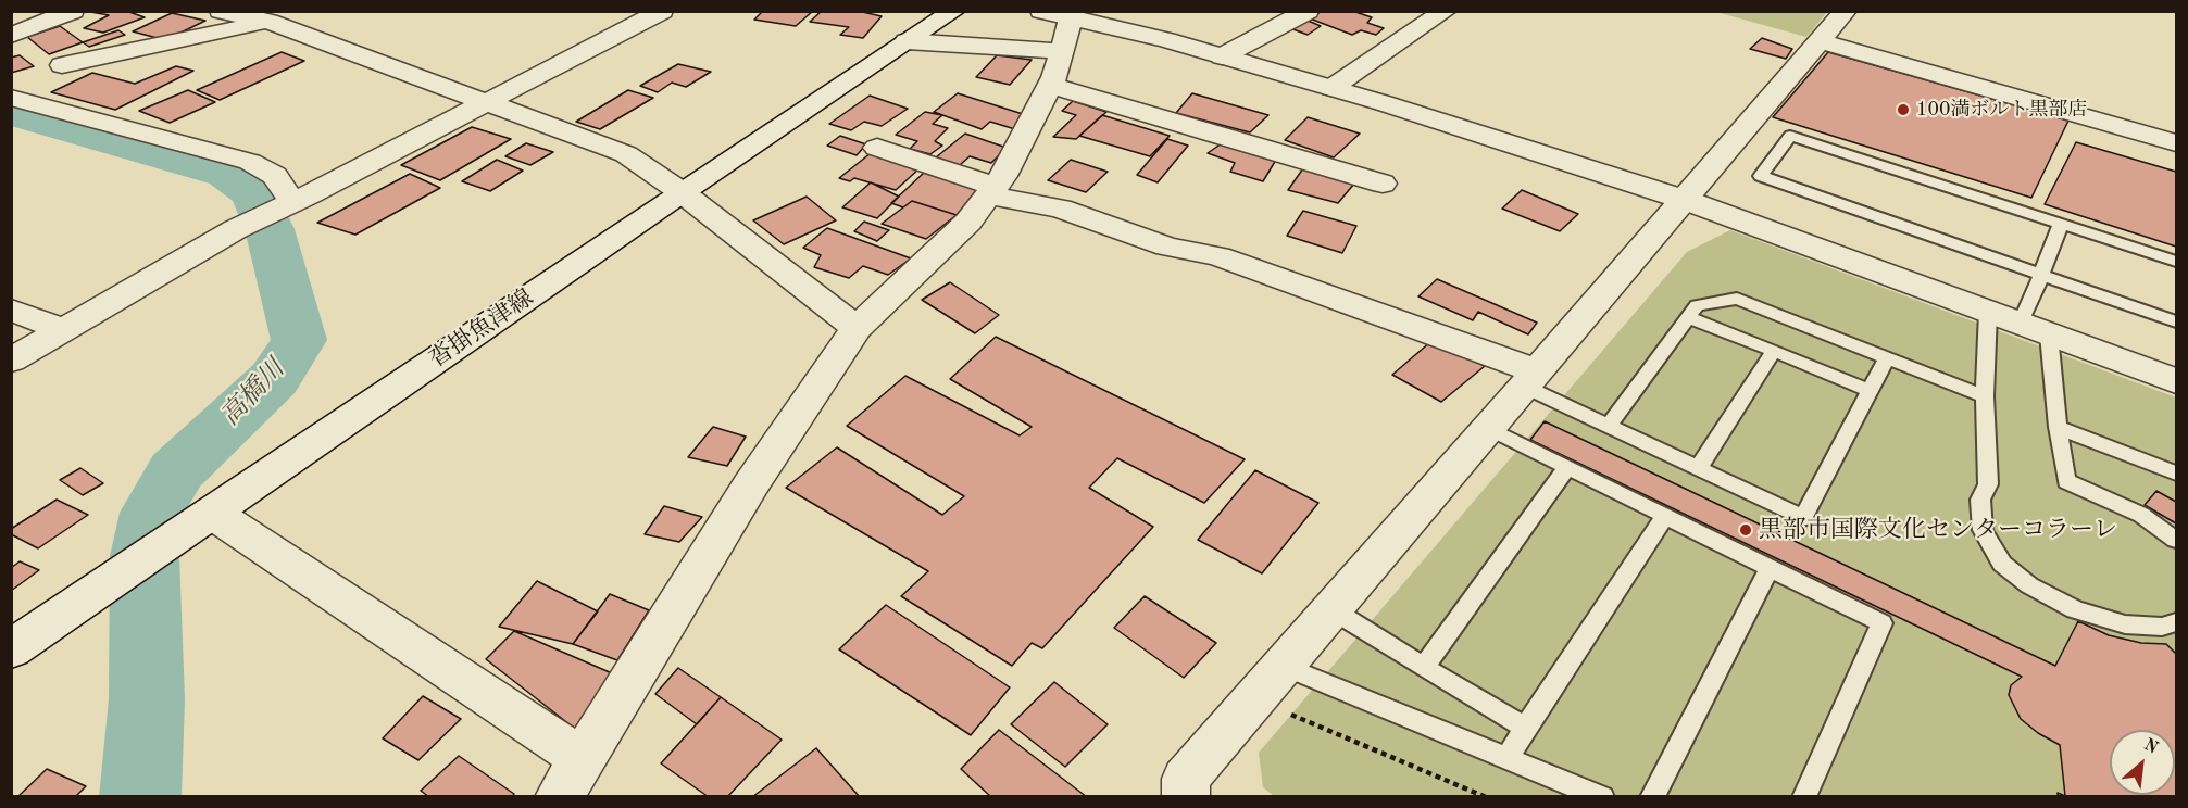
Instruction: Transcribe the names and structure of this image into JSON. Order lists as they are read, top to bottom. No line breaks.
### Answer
{"streets":{"street":["沓掛魚津線"]},"water":["高橋川"],"places":["100満ボルト黒部店","黒部市国際文化センターコラーレ"],"north":"top right"}
